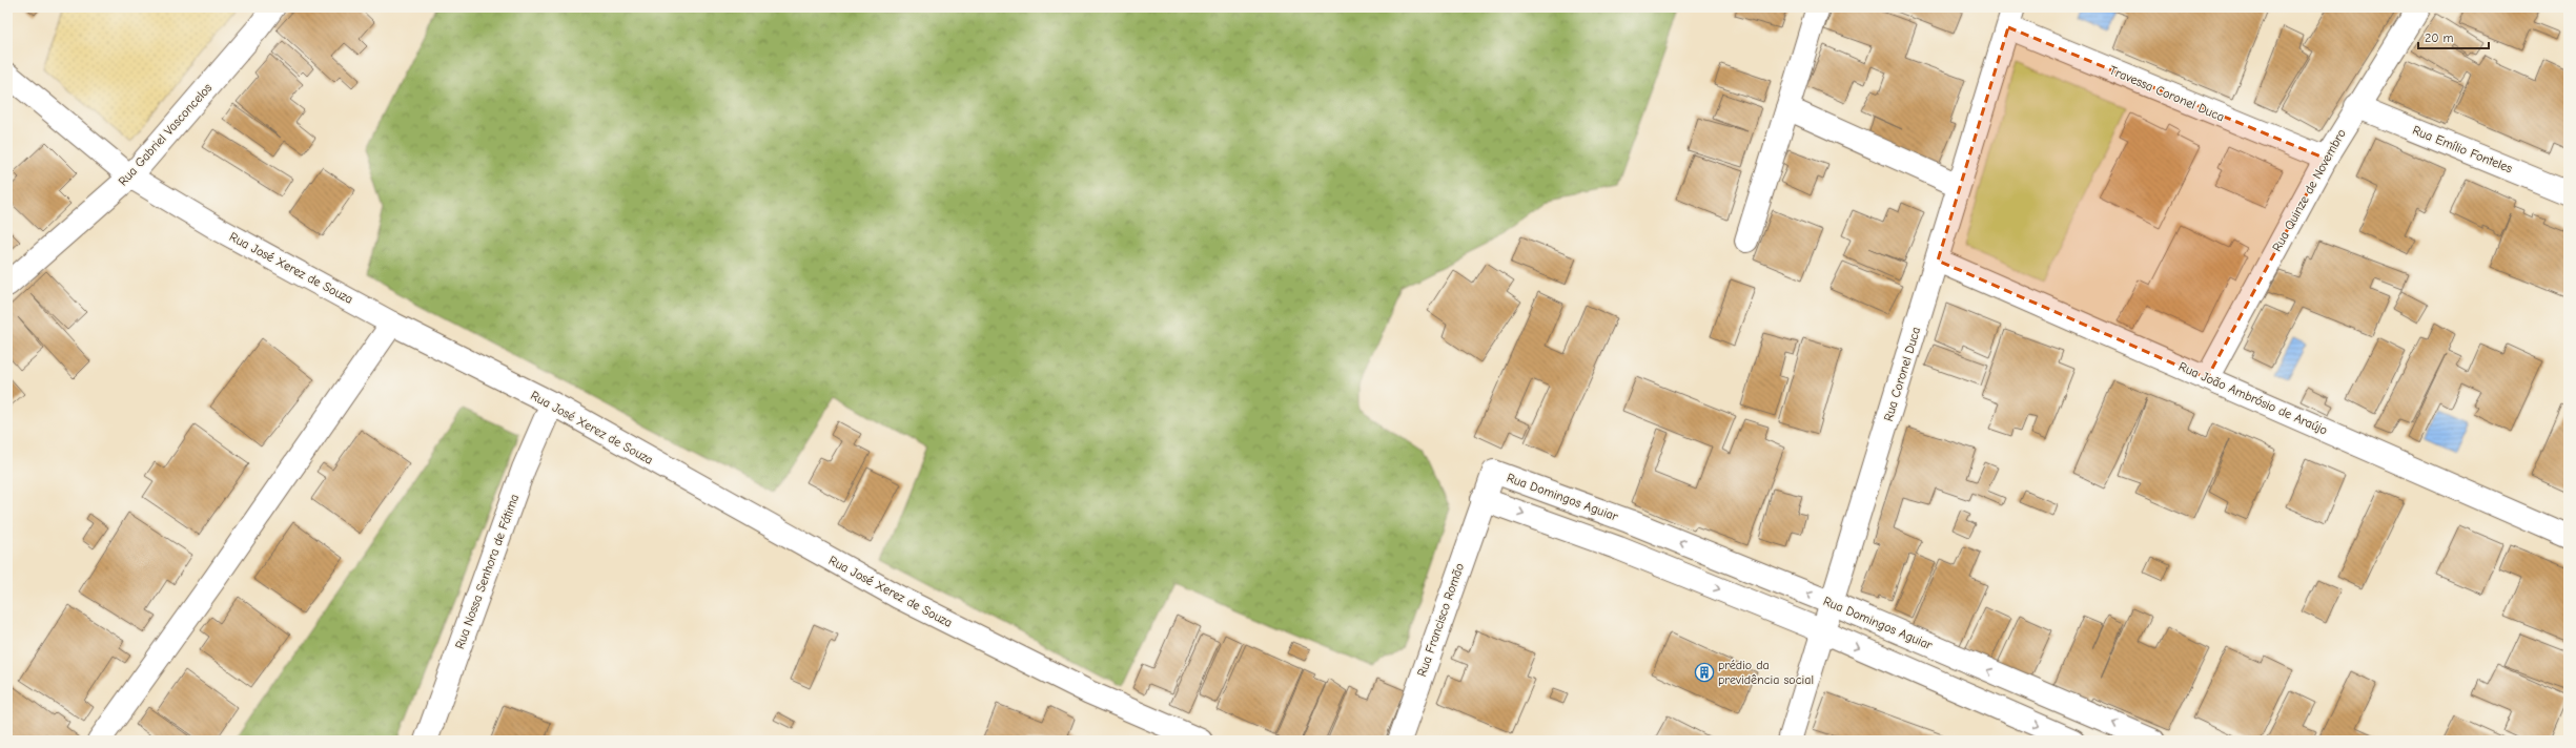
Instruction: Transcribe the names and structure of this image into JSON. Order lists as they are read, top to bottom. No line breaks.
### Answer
{"streets":{"street":["Travessa Coronel Duca","Rua Gabriel Vasconcelos","Rua Emílio Fonteles","Rua Quinze de Novembro","Rua José Xerez de Souza","Rua Coronel Duca","Rua João Ambrósio de Araújo","Rua Domingos Aguiar","Rua Nossa Senhora de Fátima","Rua Francisco Romão"]},"crossings":[["Travessa Coronel Duca","Rua Quinze de Novembro"],["Travessa Coronel Duca","Rua Coronel Duca"],["Rua Gabriel Vasconcelos","Rua José Xerez de Souza"],["Rua Emílio Fonteles","Rua Quinze de Novembro"],["Rua Quinze de Novembro","Rua João Ambrósio de Araújo"],["Rua José Xerez de Souza","Rua Nossa Senhora de Fátima"],["Rua Coronel Duca","Rua João Ambrósio de Araújo"],["Rua Coronel Duca","Rua Domingos Aguiar"],["Rua Domingos Aguiar","Rua Francisco Romão"]],"places":{"building":["prédio da previdência social"]},"scale_bar":"20 m"}
